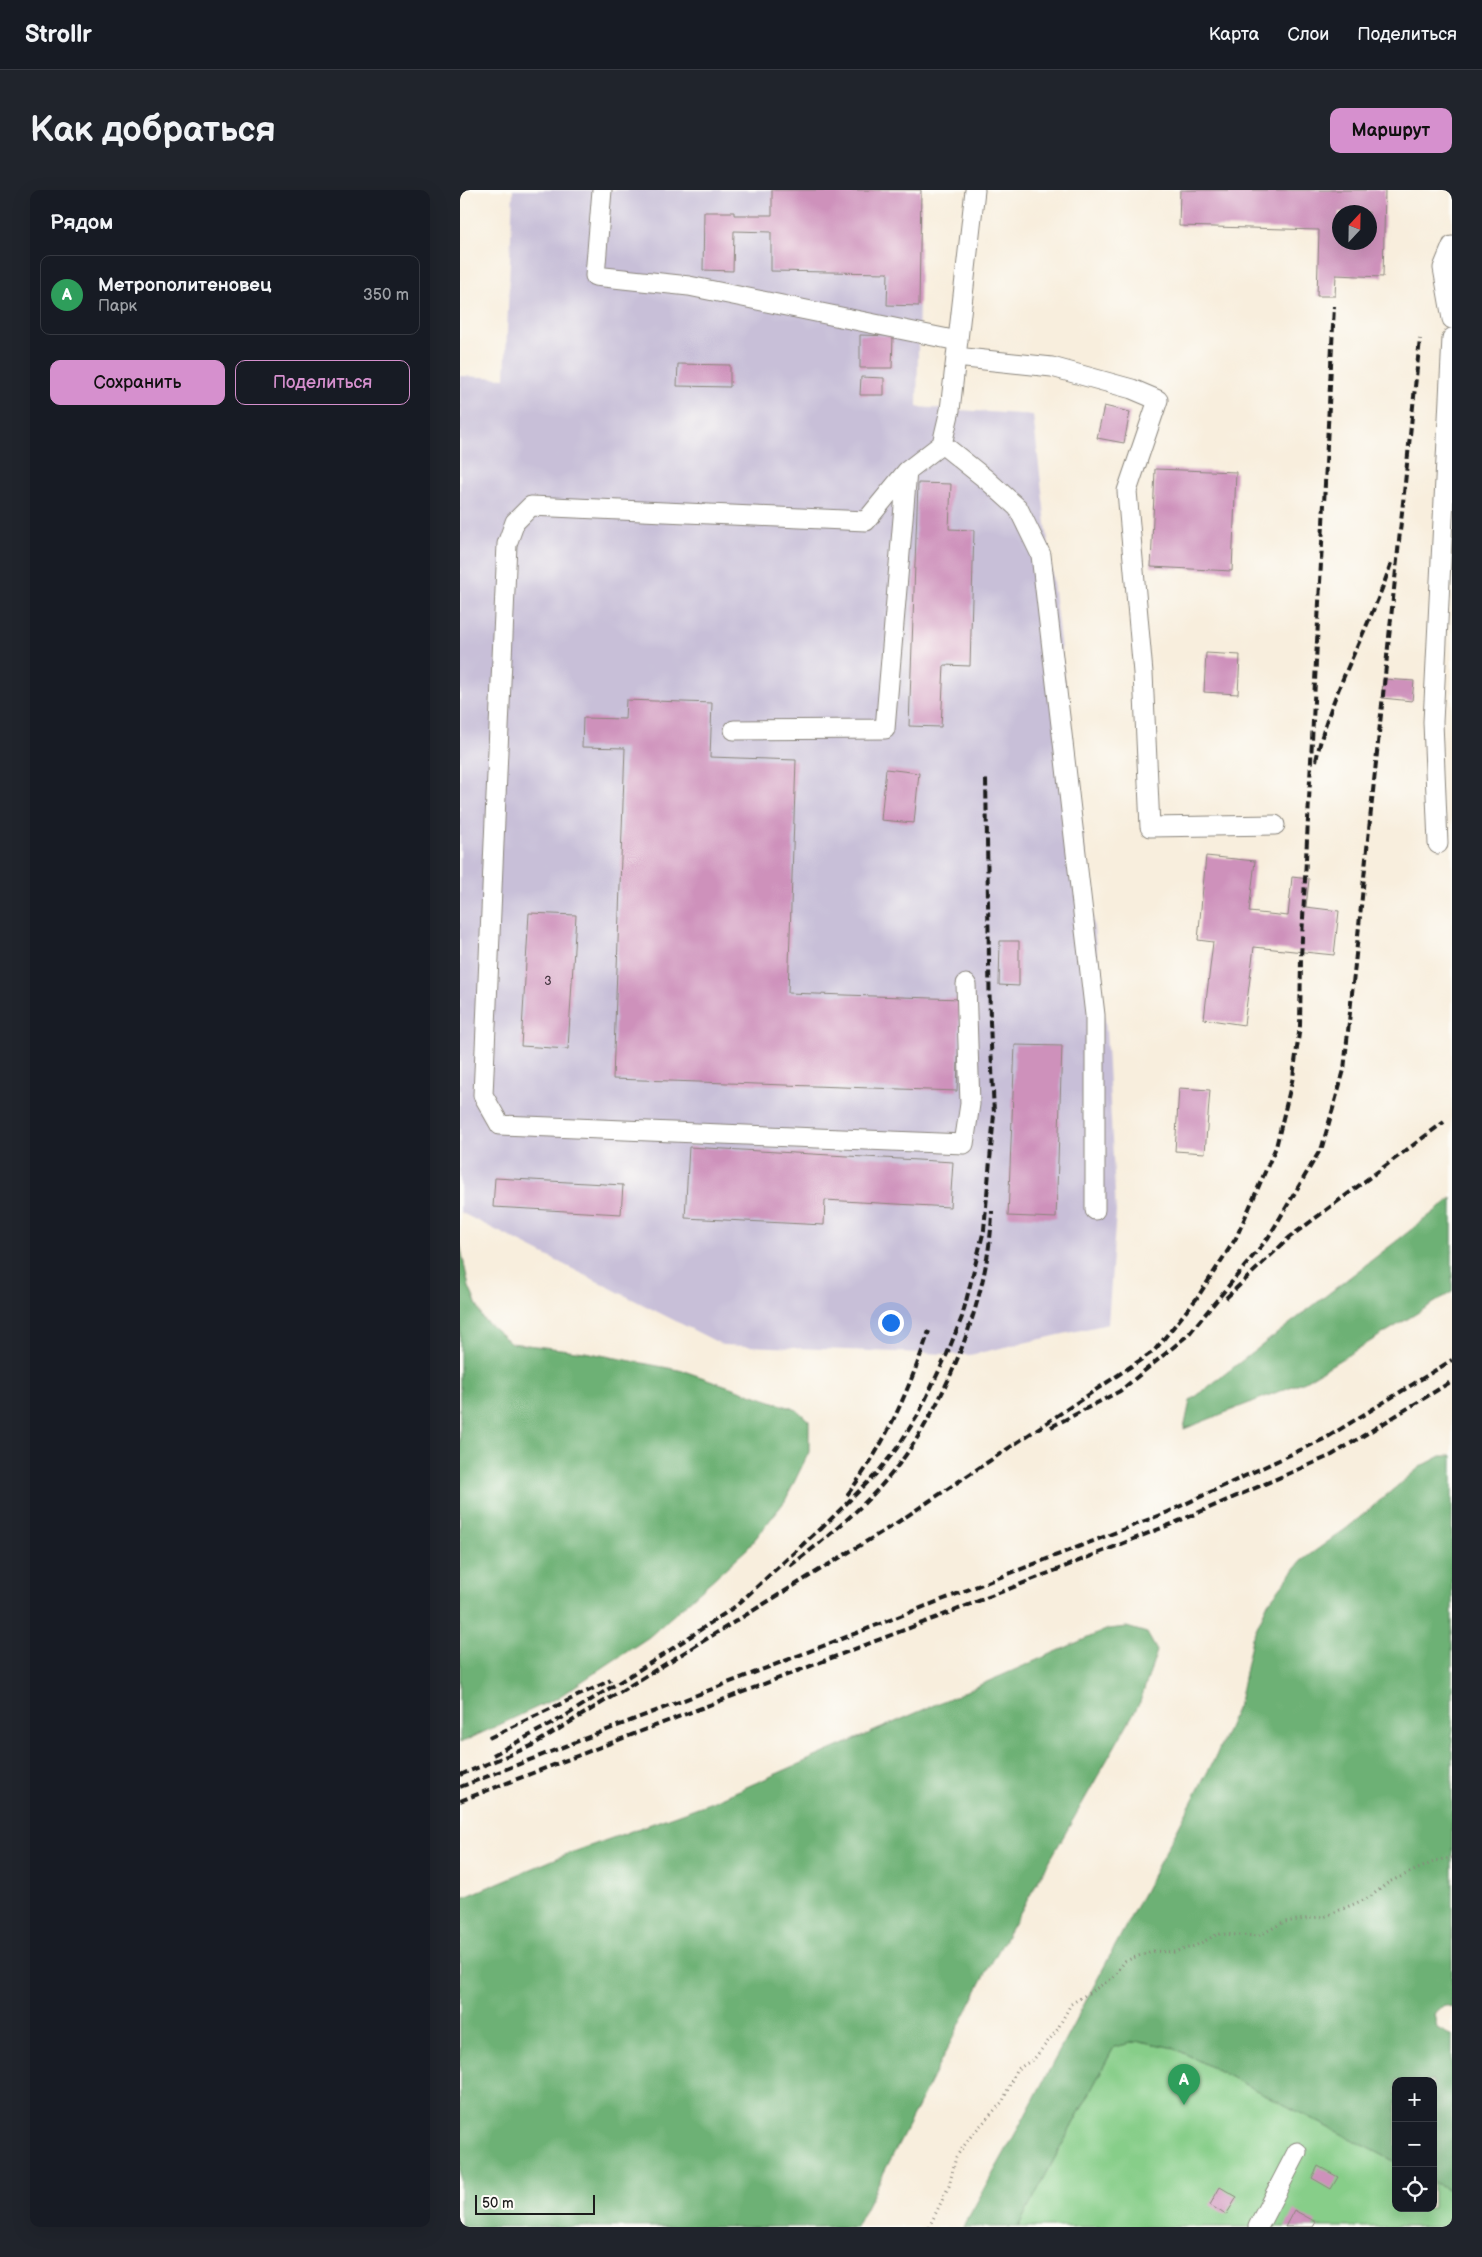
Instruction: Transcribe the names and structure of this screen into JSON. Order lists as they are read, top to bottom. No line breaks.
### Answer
{"house_numbers":["3"],"scale_bar":"50 m","north":"top","page":{"header":"Strollr","nav":["Карта","Слои","Поделиться"],"buttons":["Маршрут",["Сохранить","Поделиться"]],"title":"Как добраться","heading":"Рядом","list":[{"mark":"A","name":"Метрополитеновец","note":"Парк","value":"350 m"}],"pins":"A","map_buttons":["+","−"],"scale":"50 m"}}
